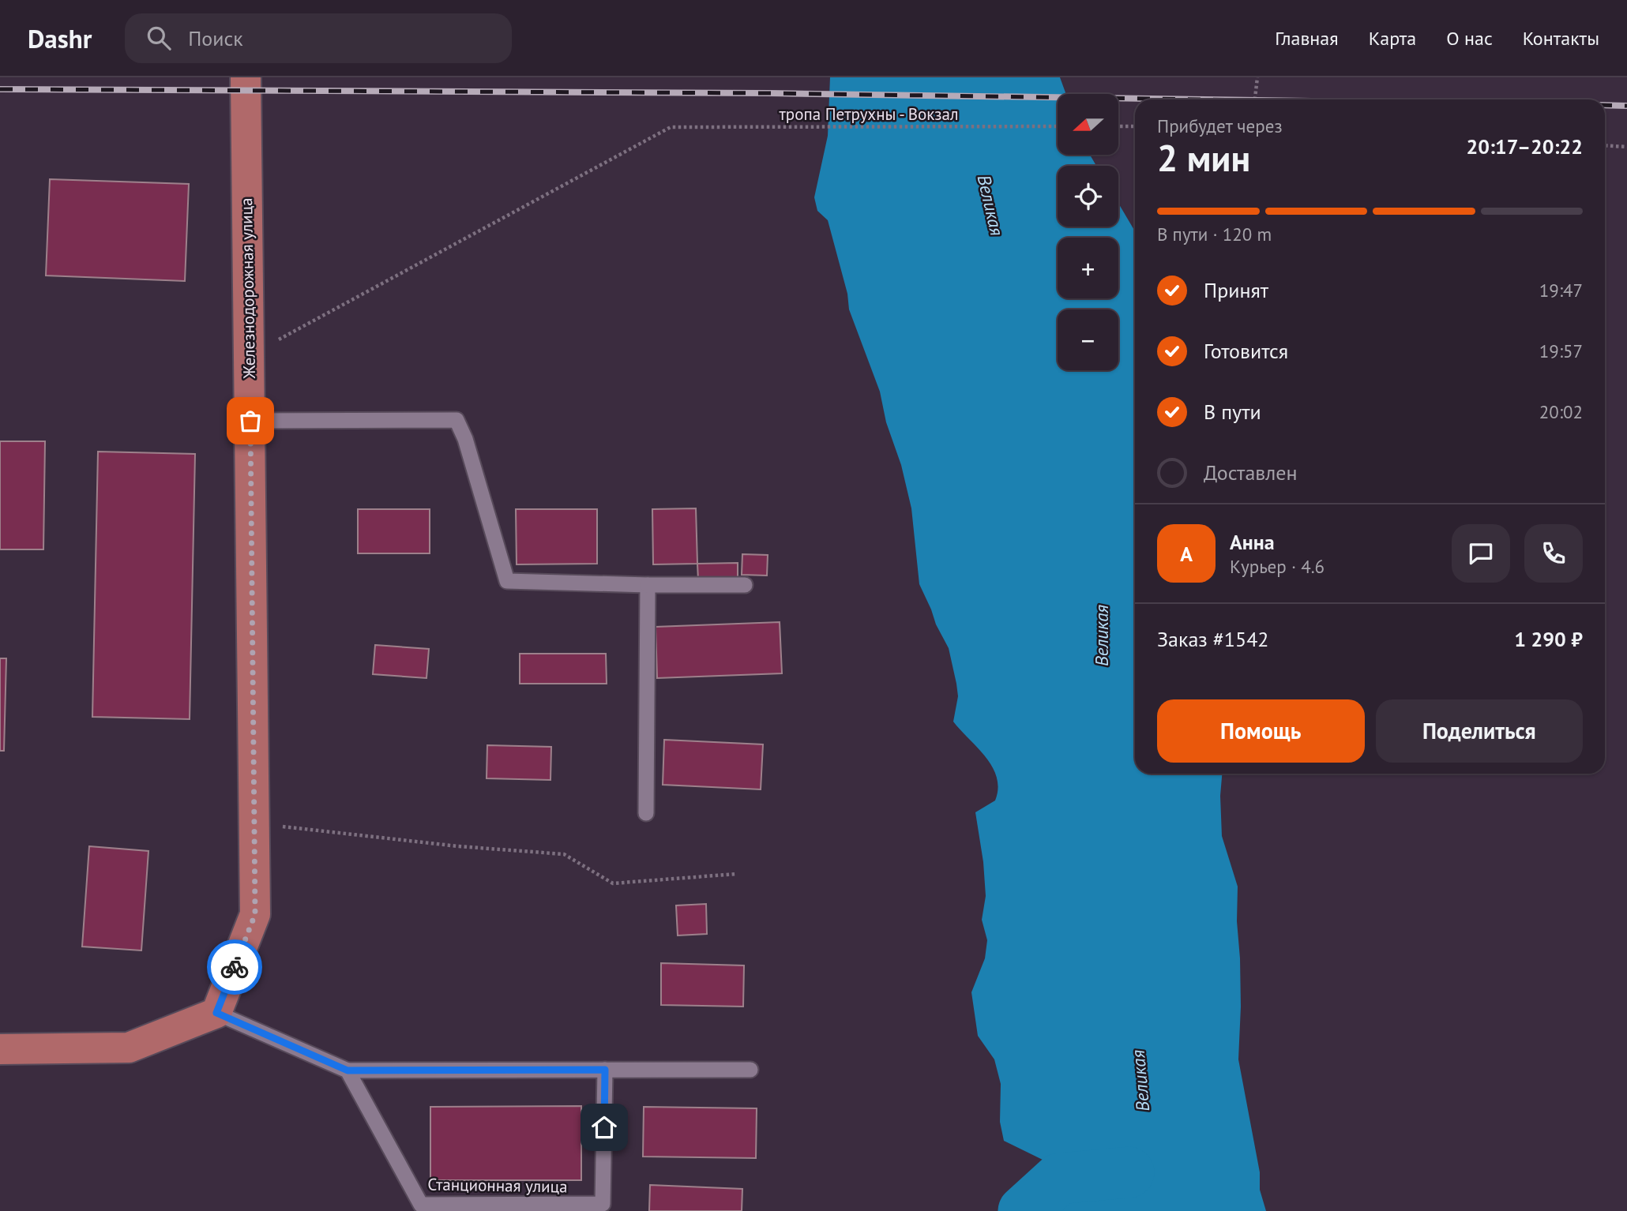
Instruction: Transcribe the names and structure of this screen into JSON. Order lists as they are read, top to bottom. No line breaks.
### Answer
{"streets":{"main road":["Железнодорожная улица"],"lane":["Станционная улица"],"path":["тропа Петрухны - Вокзал"]},"crossings":[["тропа Петрухны - Вокзал","Железнодорожная улица"]],"water":["Великая"],"north":"left","page":{"header":"Dashr","search":"Поиск","nav":["Главная","Карта","О нас","Контакты"],"map_buttons":["+","−"],"heading":["2 мин","Прибудет через","20:17–20:22"],"panel":["Анна","Курьер · 4.6","Заказ #1542","1 290 ₽"],"bar":"В пути · 120 m","list":[["Принят","19:47"],["Готовится","19:57"],["В пути","20:02"],"Доставлен"],"round":"А","buttons":["Помощь","Поделиться"]}}
